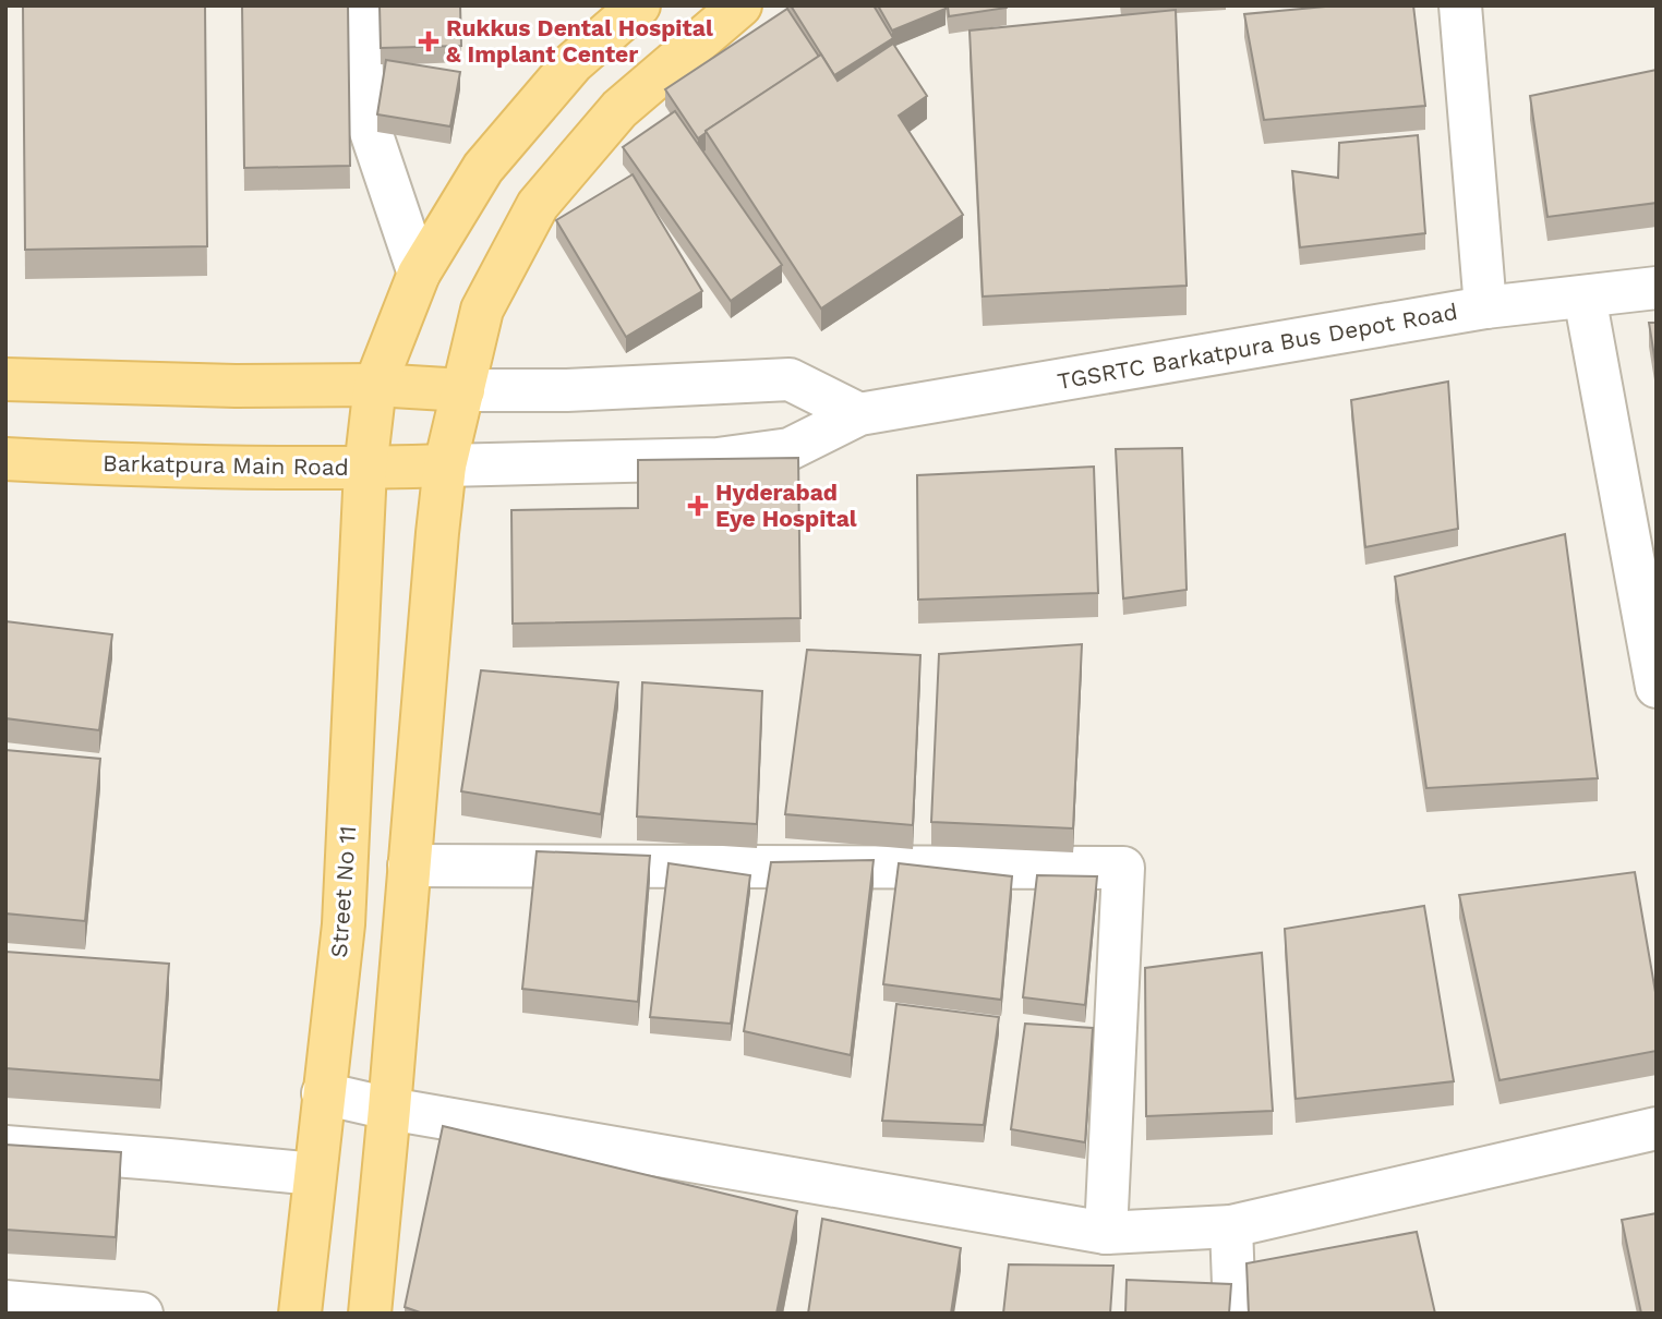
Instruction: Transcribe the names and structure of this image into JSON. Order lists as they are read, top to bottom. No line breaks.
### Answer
{"streets":{"main road":["Barkatpura Main Road","Street No 11"],"street":["TGSRTC Barkatpura Bus Depot Road"]},"crossings":[["TGSRTC Barkatpura Bus Depot Road","Barkatpura Main Road"],["Barkatpura Main Road","Street No 11"]],"places":{"health":["Rukkus Dental Hospital & Implant Center","Hyderabad Eye Hospital"]}}
